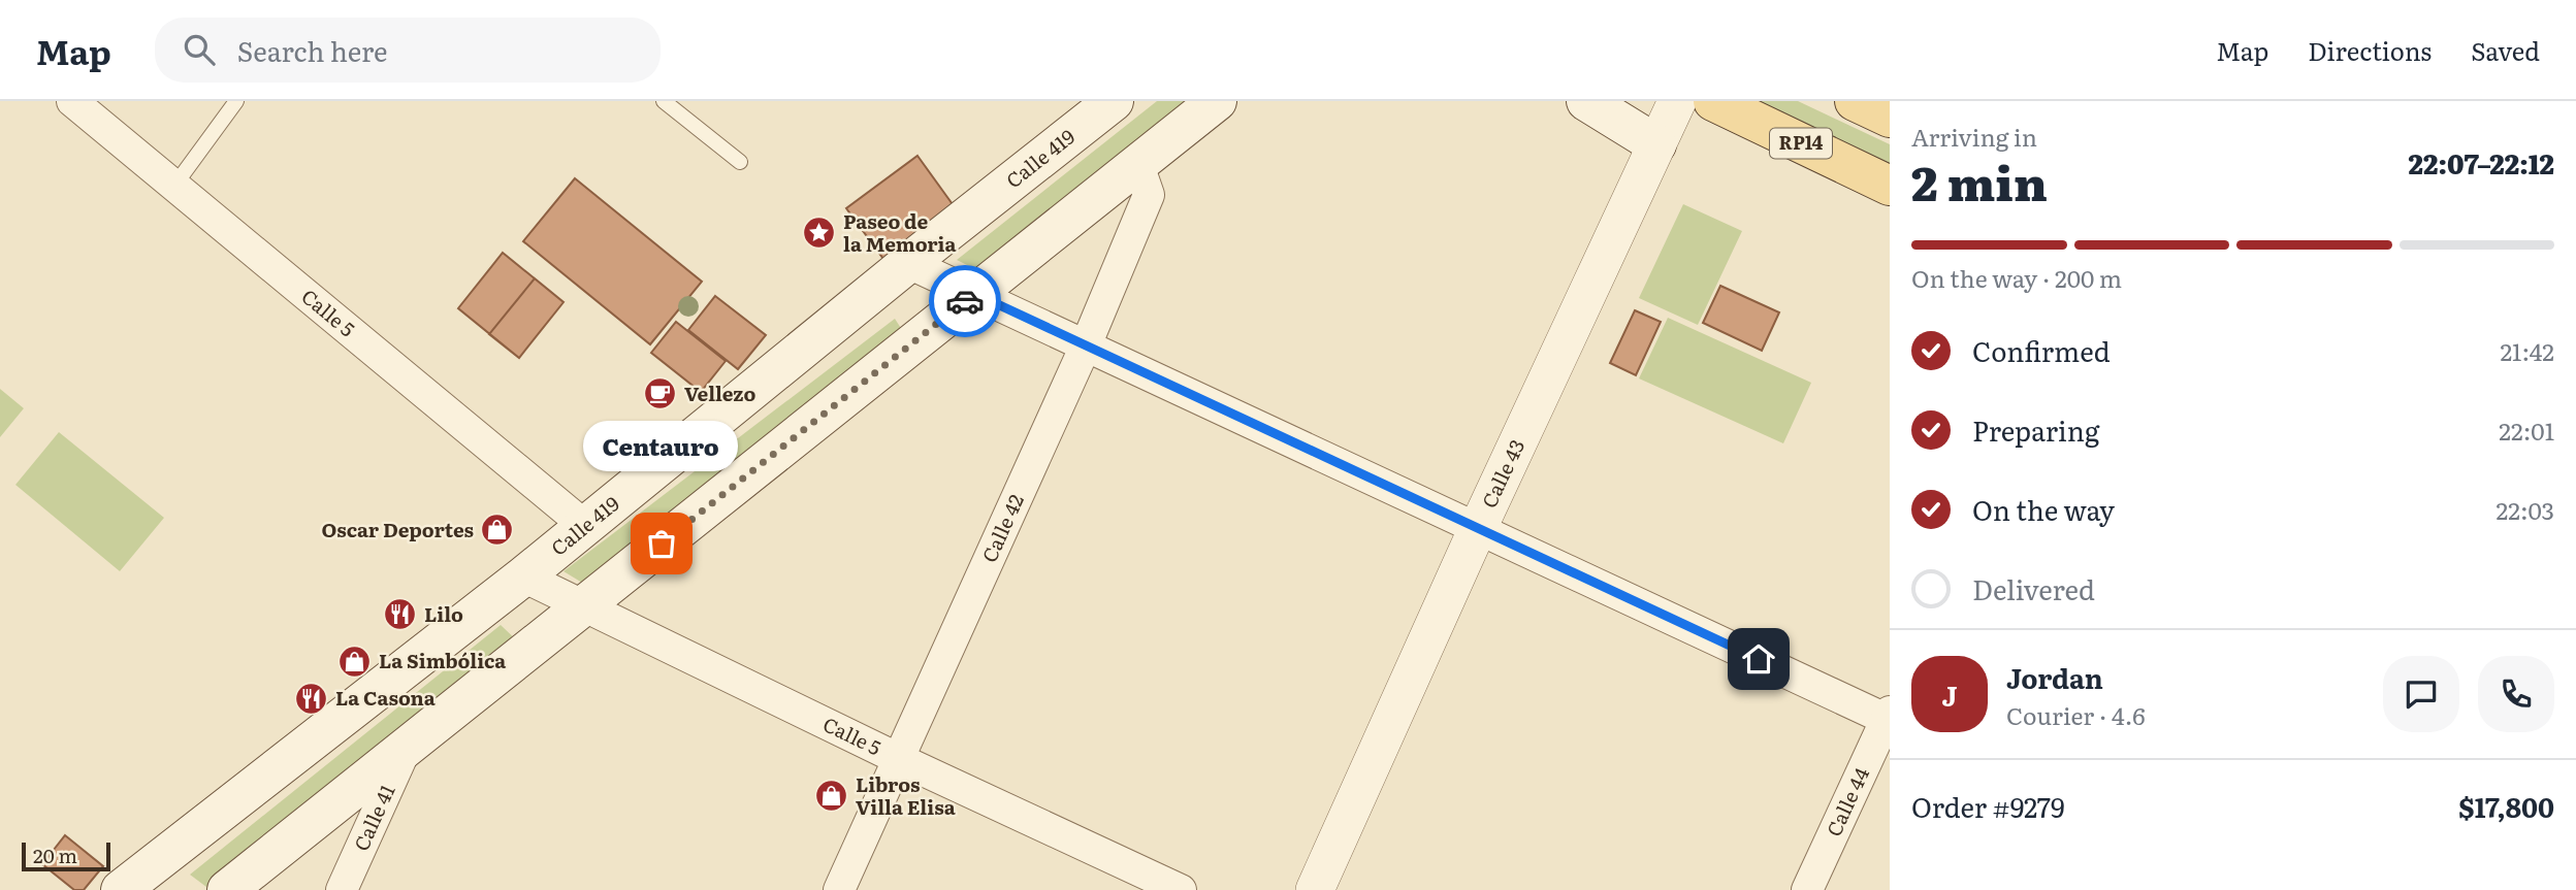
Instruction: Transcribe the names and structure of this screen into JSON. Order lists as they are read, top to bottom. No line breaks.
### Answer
{"streets":{"main road":["RP14","Calle 419"],"street":["Calle 5","Calle 43","Calle 42","Calle 44","Calle 41"]},"crossings":[["Calle 419","Calle 5"],["Calle 5","Calle 42"]],"places":{"place":["Paseo de la Memoria"],"cafe":["Vellezo"],"shop":["Oscar Deportes","La Simbólica","Libros Villa Elisa"],"other":["Centauro"],"restaurant":["Lilo","La Casona"]},"scale_bar":"20 m","page":{"header":"Map","search":"Search here","nav":["Map","Directions","Saved"],"heading":["2 min","Arriving in","22:07–22:12"],"panel":["Jordan","Courier · 4.6","Order #9279","$17,800"],"bar":"On the way · 200 m","list":[["Confirmed","21:42"],["Preparing","22:01"],["On the way","22:03"],"Delivered"],"bubble":"Centauro","round":"J","scale":"20 m"}}
